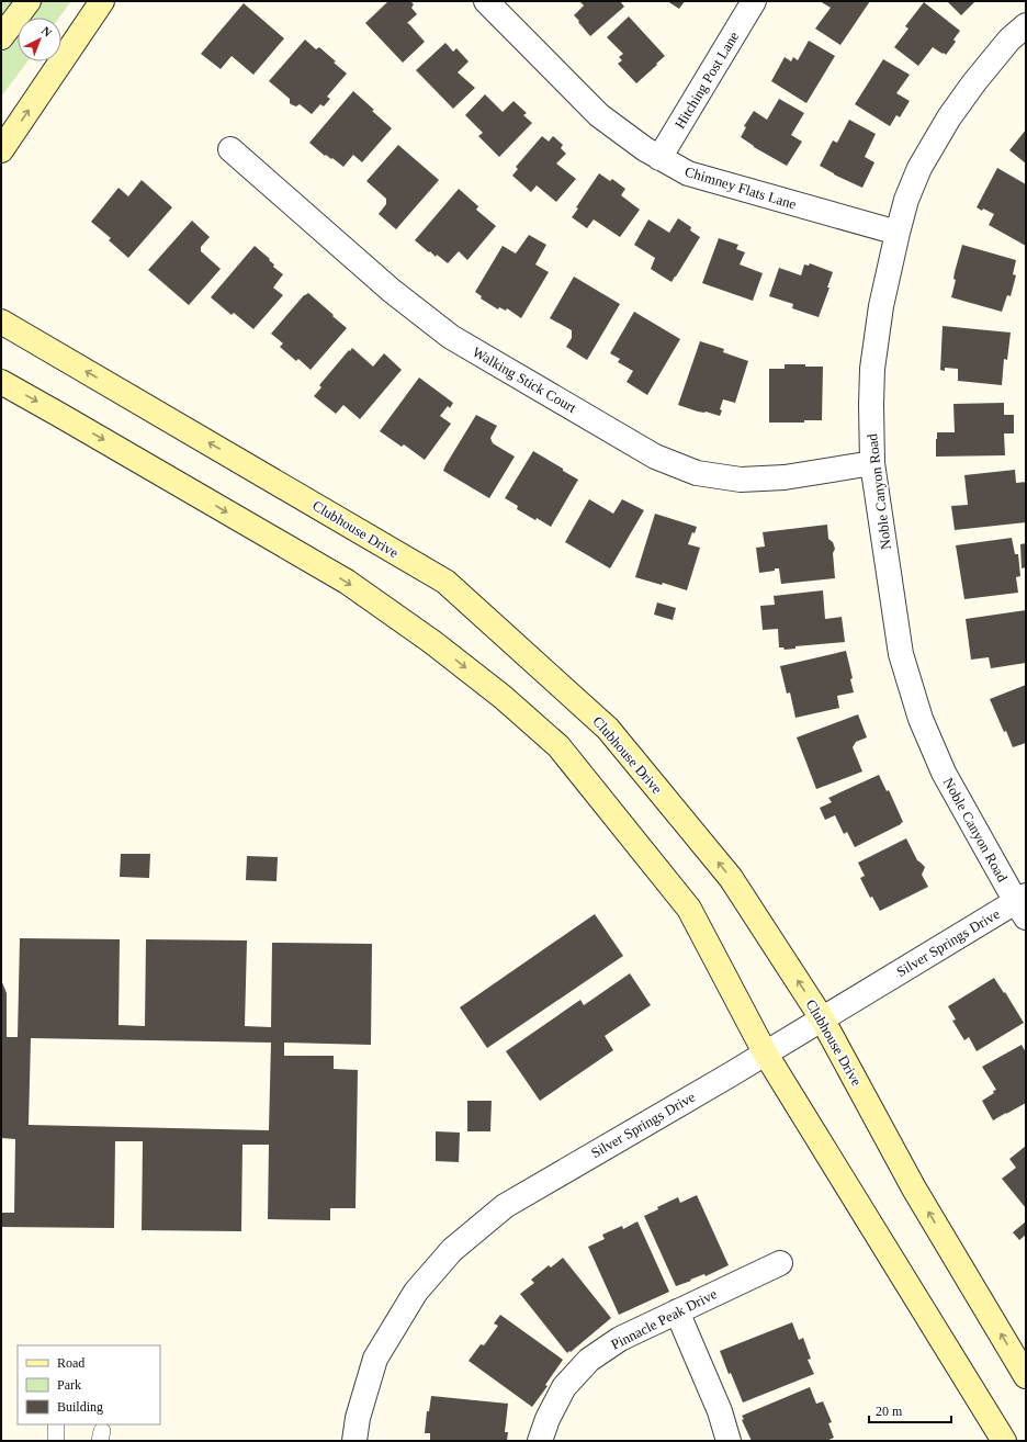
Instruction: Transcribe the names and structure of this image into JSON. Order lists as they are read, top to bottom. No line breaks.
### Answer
{"streets":{"street":["Hitching Post Lane","Chimney Flats Lane","Walking Stick Court","Noble Canyon Road","Clubhouse Drive","Silver Springs Drive","Pinnacle Peak Drive"]},"crossings":[["Hitching Post Lane","Chimney Flats Lane"],["Chimney Flats Lane","Noble Canyon Road"],["Walking Stick Court","Noble Canyon Road"],["Noble Canyon Road","Silver Springs Drive"],["Clubhouse Drive","Silver Springs Drive"]],"legend":["Road","Park","Building"],"scale_bar":"20 m","north":"top right"}
